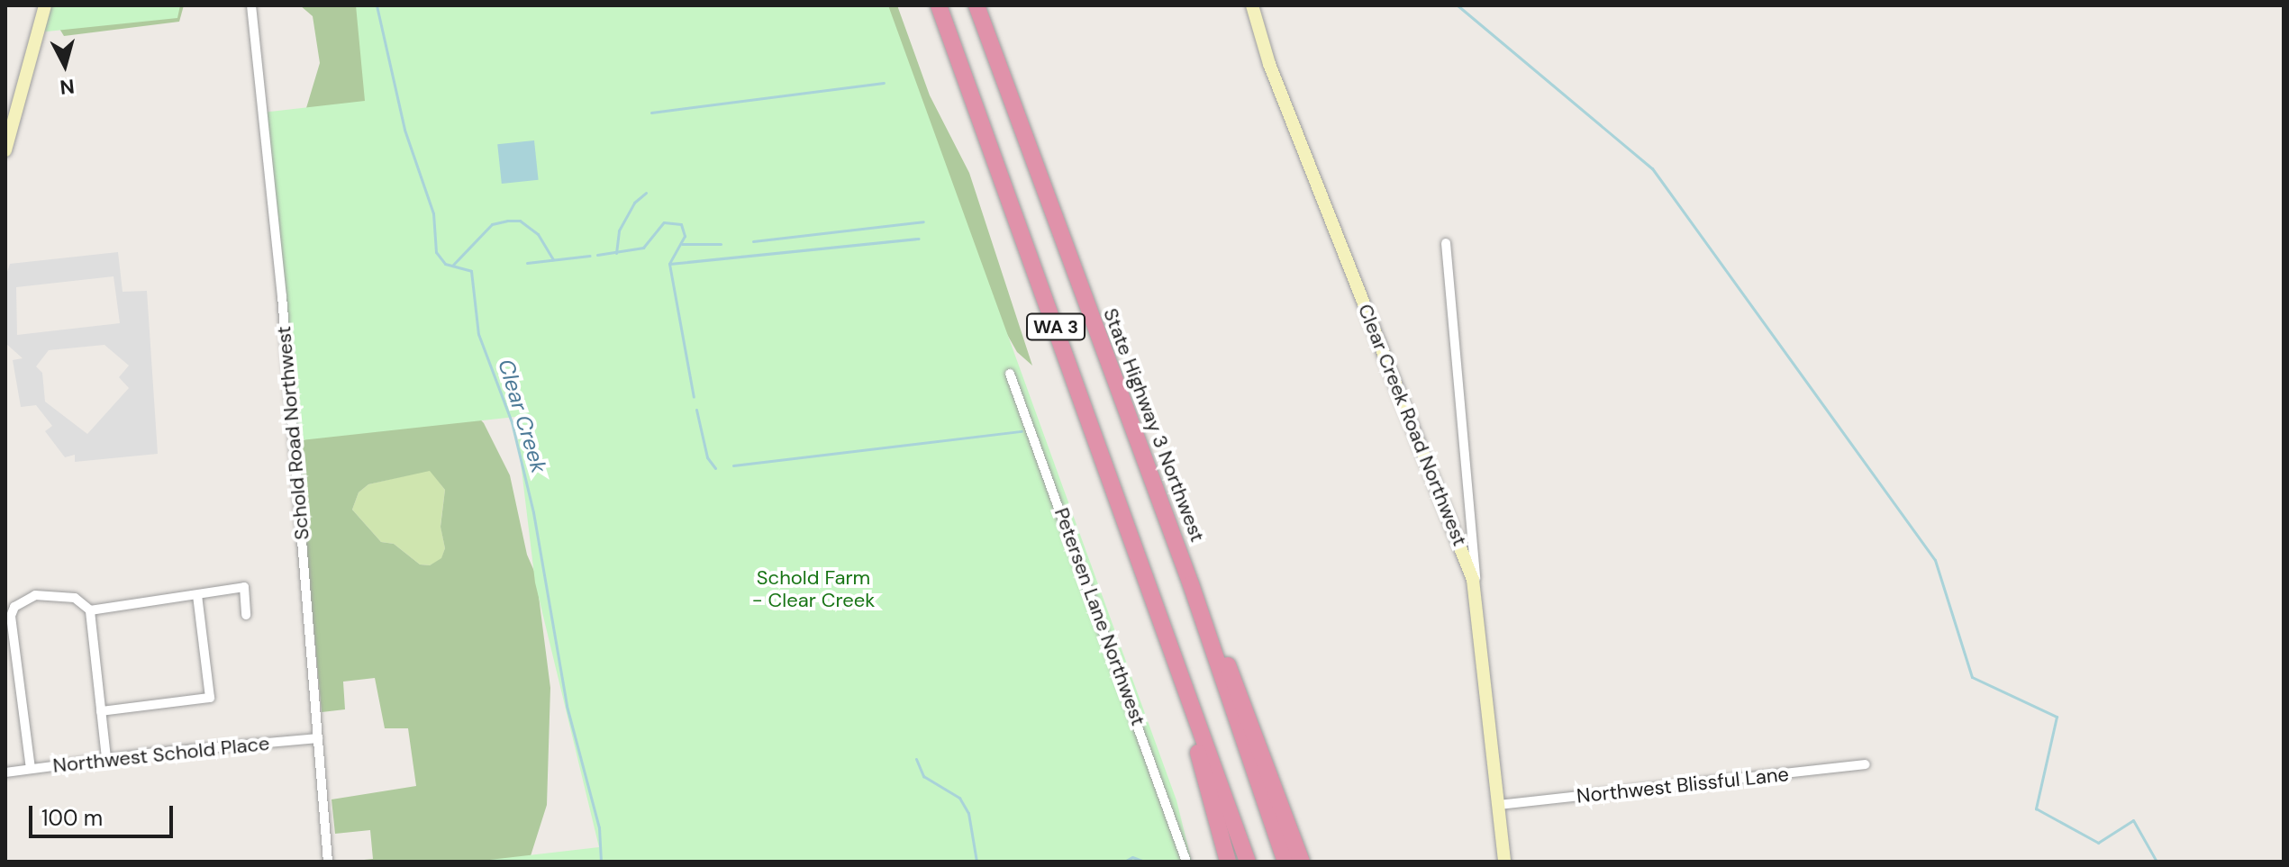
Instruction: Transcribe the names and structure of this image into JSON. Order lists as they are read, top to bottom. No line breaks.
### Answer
{"streets":{"highway":["WA 3","State Highway 3 Northwest"],"main road":["Clear Creek Road Northwest"],"street":["Schold Road Northwest","Petersen Lane Northwest","Northwest Schold Place","Northwest Blissful Lane"]},"crossings":[["Clear Creek Road Northwest","Northwest Blissful Lane"],["Schold Road Northwest","Northwest Schold Place"]],"water":["Clear Creek"],"parks":["Schold Farm - Clear Creek"],"scale_bar":"100 m","north":"bottom"}
